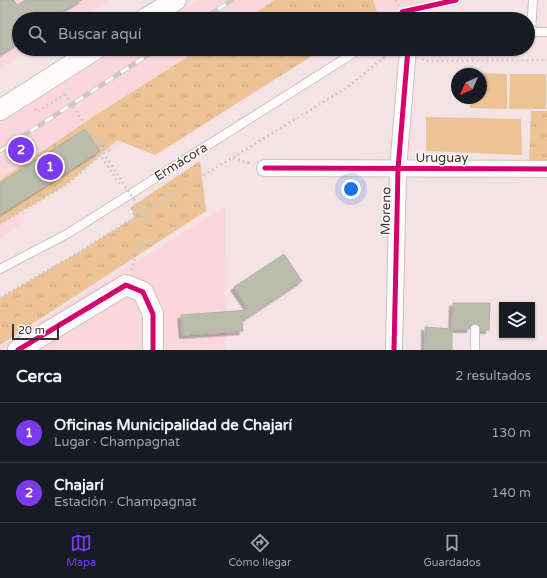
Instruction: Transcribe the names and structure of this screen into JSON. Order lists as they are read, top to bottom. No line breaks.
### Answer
{"streets":{"street":["Uruguay","Moreno"],"lane":["Ermácora"]},"crossings":[["Uruguay","Moreno"]],"scale_bar":"20 m","north":"bottom left","page":{"search":"Buscar aquí","pins":["2","1"],"scale":"20 m","heading":["Cerca","2 resultados"],"list":[{"mark":"1","name":"Oficinas Municipalidad de Chajarí","note":"Lugar · Champagnat","value":"130 m"},{"mark":"2","name":"Chajarí","note":"Estación · Champagnat","value":"140 m"}],"nav":["Mapa","Cómo llegar","Guardados"]}}
